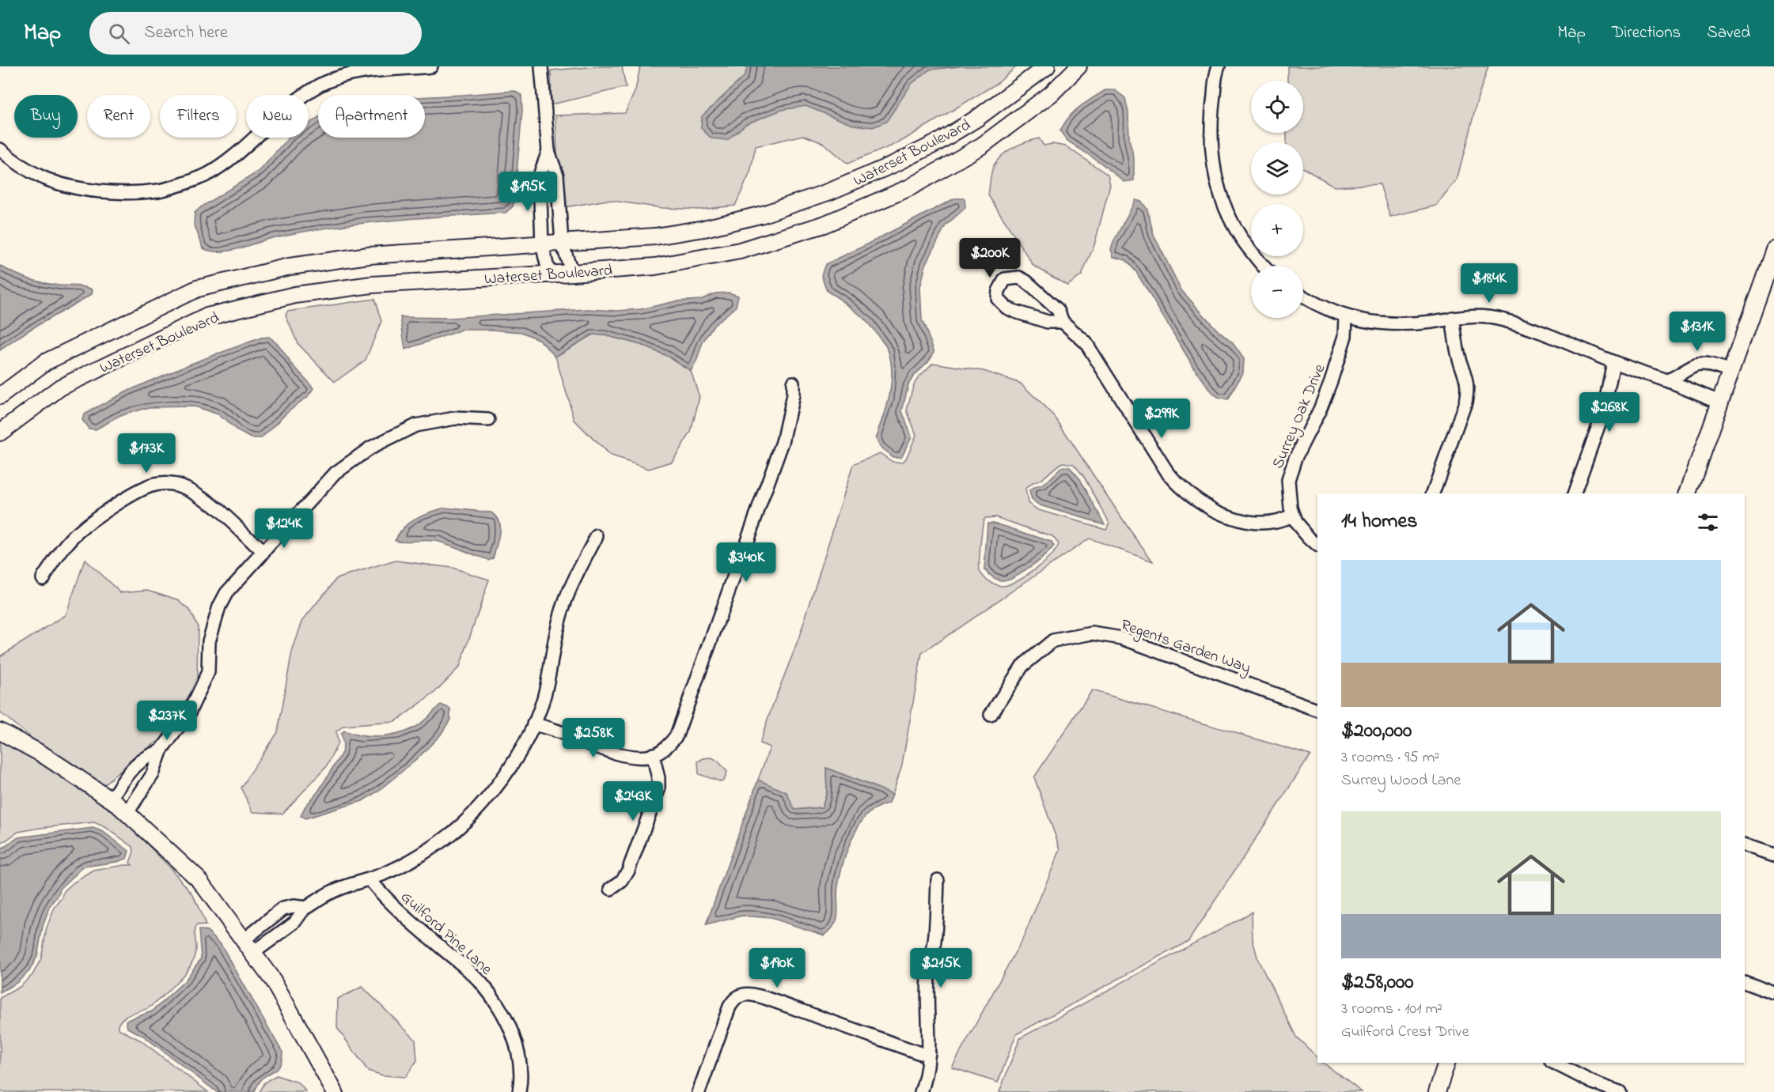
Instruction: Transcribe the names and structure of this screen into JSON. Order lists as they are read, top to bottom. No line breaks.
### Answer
{"streets":{"street":["Waterset Boulevard","Surrey Oak Drive","Regents Garden Way","Guilford Pine Lane"]},"page":{"header":"Map","search":"Search here","nav":["Map","Directions","Saved"],"map_buttons":["+","−"],"chip":["Buy","Rent","Filters","New","Apartment"],"price":["$195K","$200K","$184K","$131K","$268K","$299K","$173K","$124K","$340K","$237K","$258K","$243K","$190K","$215K"],"heading":"14 homes","list":[{"name":"$200,000","note":"3 rooms · 95 m² · Surrey Wood Lane"},{"name":"$258,000","note":"3 rooms · 101 m² · Guilford Crest Drive"}]}}
